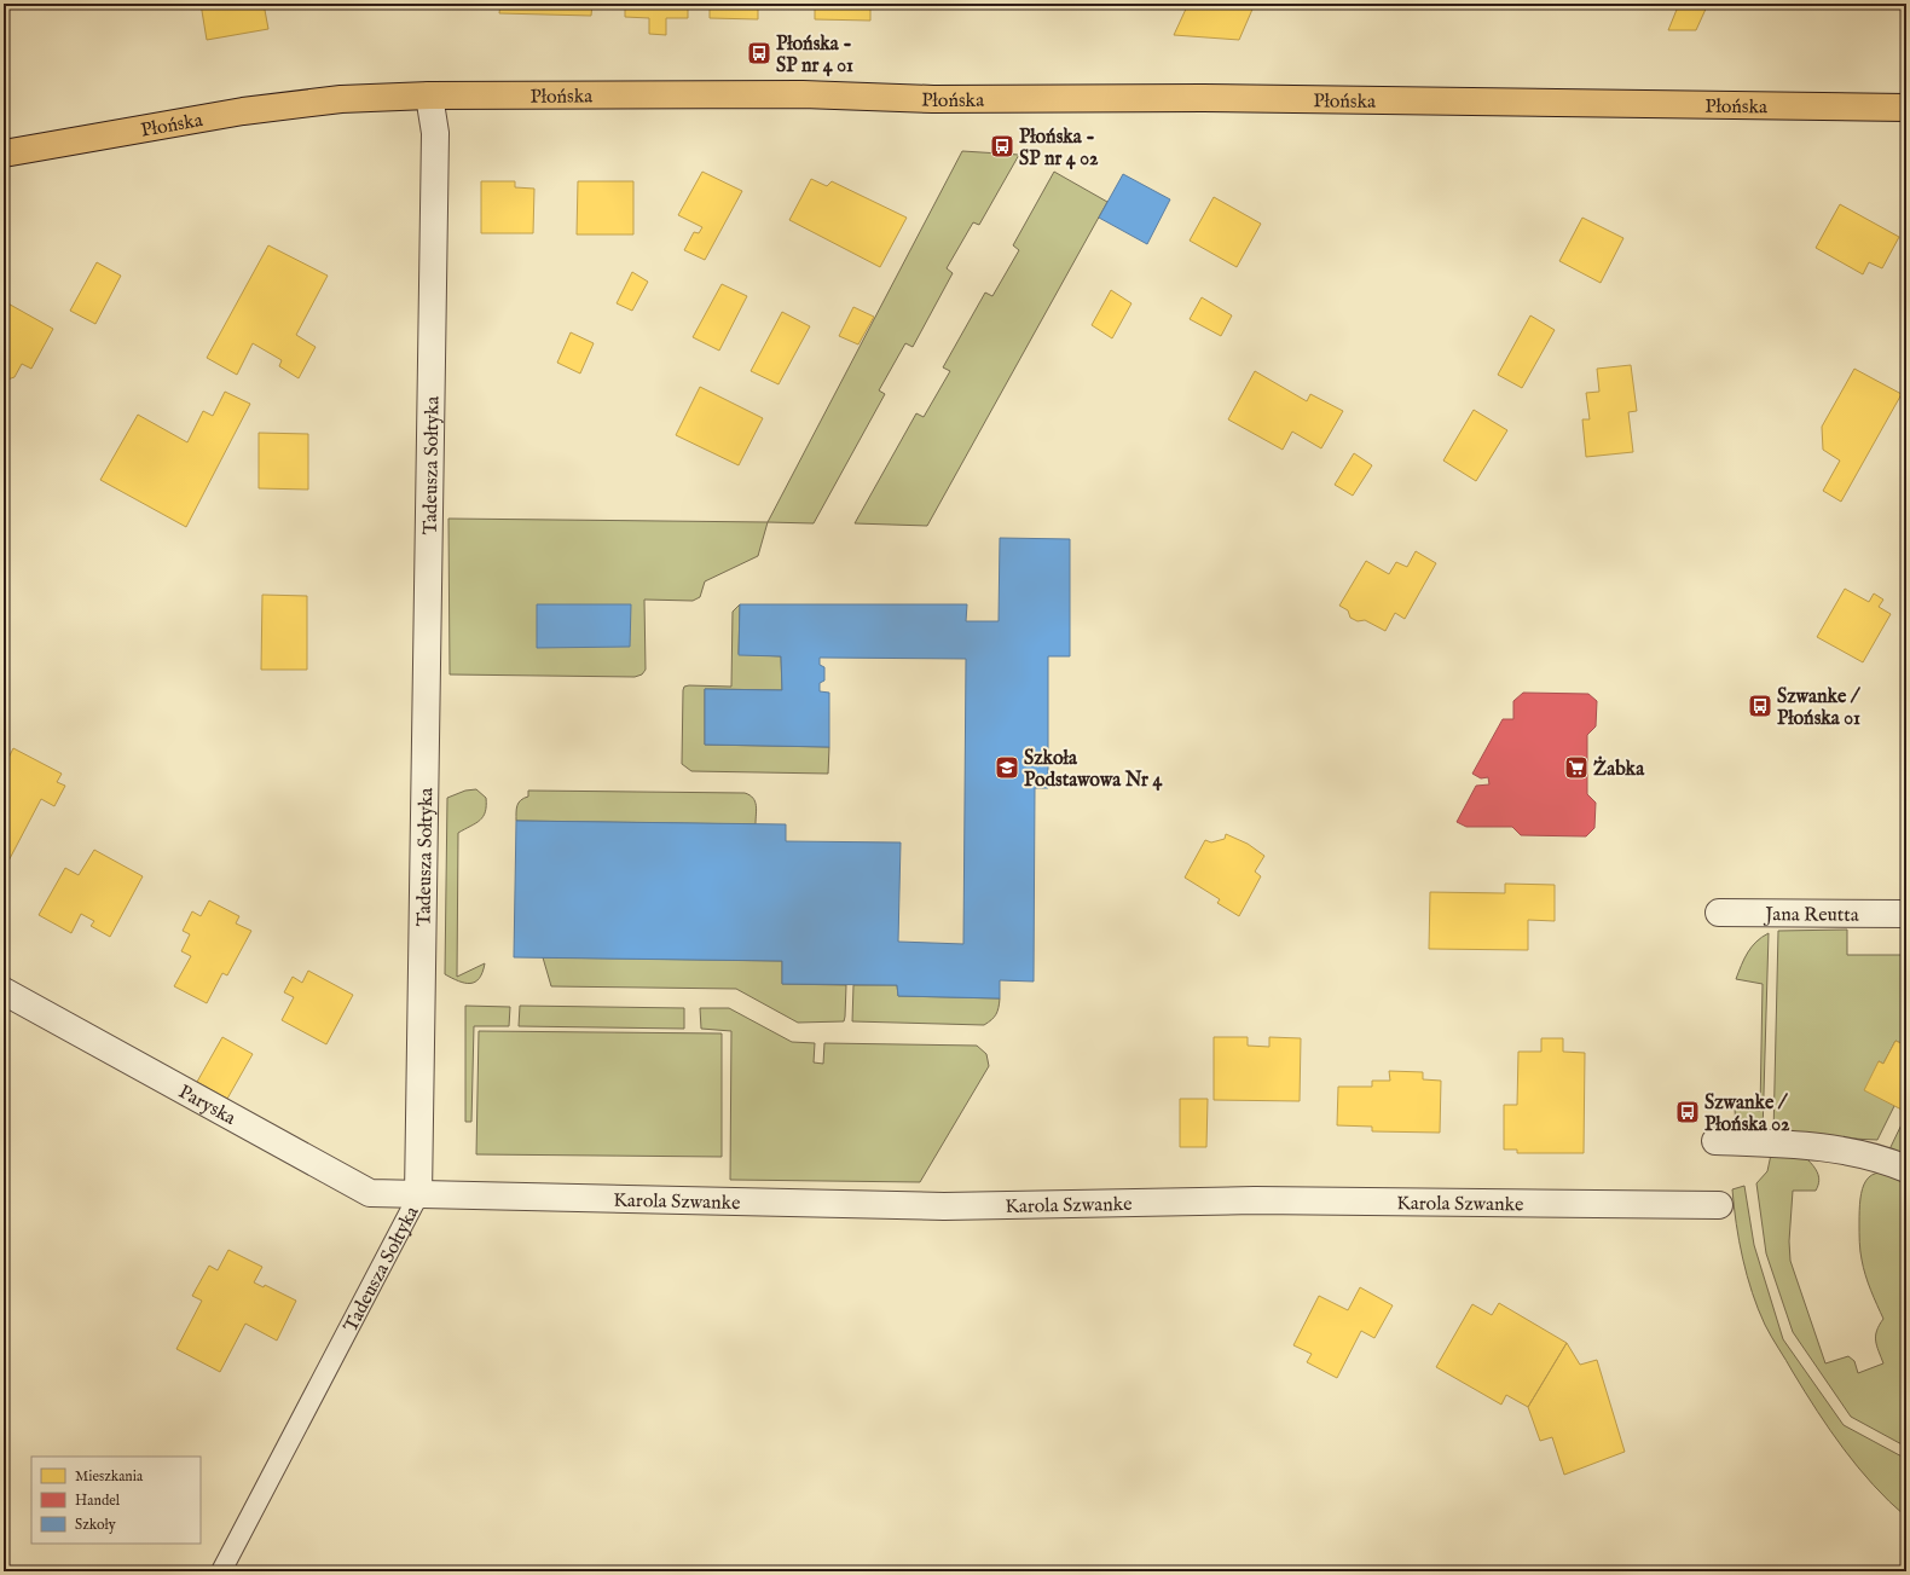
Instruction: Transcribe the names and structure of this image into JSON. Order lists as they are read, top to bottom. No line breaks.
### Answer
{"streets":{"main road":["Płońska"],"street":["Tadeusza Sołtyka","Jana Reutta","Paryska","Karola Szwanke"]},"crossings":[["Płońska","Tadeusza Sołtyka"],["Tadeusza Sołtyka","Paryska"],["Tadeusza Sołtyka","Karola Szwanke"],["Paryska","Karola Szwanke"]],"places":{"bus stop":["Płońska - SP nr 4 01","Płońska - SP nr 4 02","Szwanke / Płońska 01","Szwanke / Płońska 02"],"school or university":["Szkoła Podstawowa Nr 4"],"supermarket":["Żabka"]},"legend":["Mieszkania","Handel","Szkoły"]}
